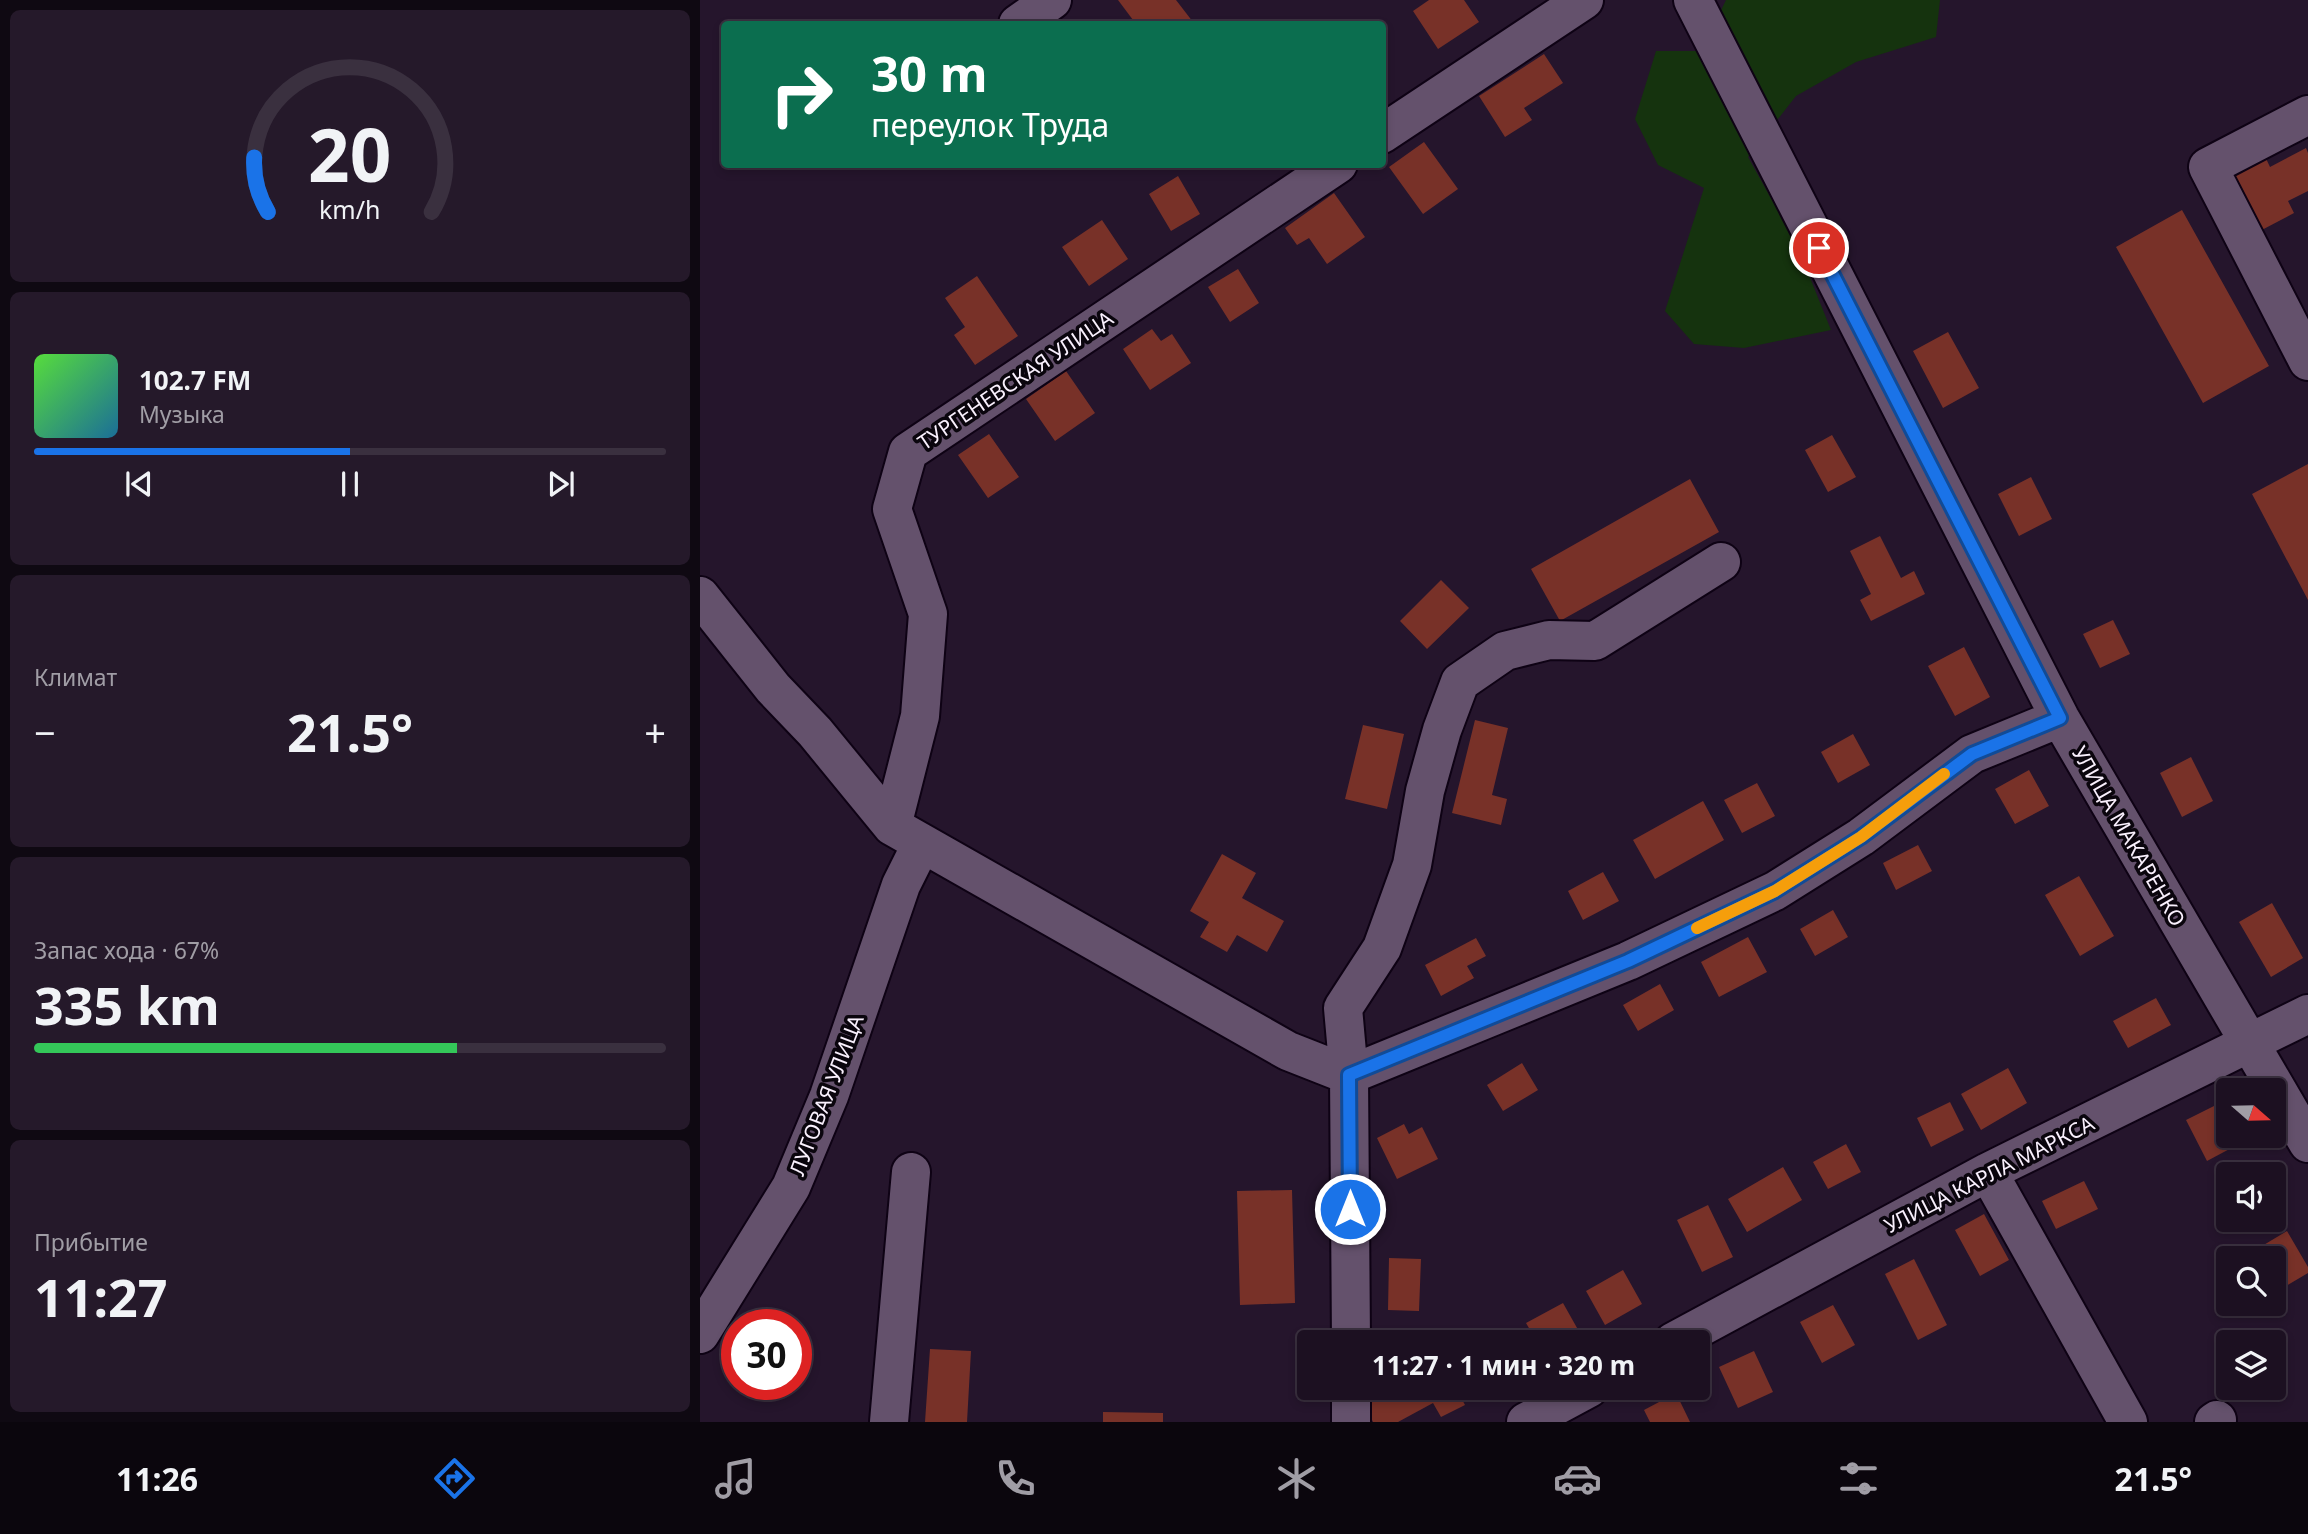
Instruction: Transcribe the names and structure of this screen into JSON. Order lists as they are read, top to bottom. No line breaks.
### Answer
{"streets":{"street":["ТУРГЕНЕВСКАЯ УЛИЦА","УЛИЦА МАКАРЕНКО","ЛУГОВАЯ УЛИЦА","УЛИЦА КАРЛА МАРКСА"]},"crossings":[["ТУРГЕНЕВСКАЯ УЛИЦА","ЛУГОВАЯ УЛИЦА"],["УЛИЦА МАКАРЕНКО","УЛИЦА КАРЛА МАРКСА"]],"north":"right","page":{"turn":["30 m","переулок Труда"],"song":["102.7 FM","Музыка"],"tile":["Климат",["Запас хода · 67%","335 km"],["Прибытие","11:27"]],"heat":["−","21.5°","+"],"limit":"30","trip":"11:27 · 1 мин · 320 m","tabs":["11:26","21.5°"],"gauge":["20","km/h"]}}
